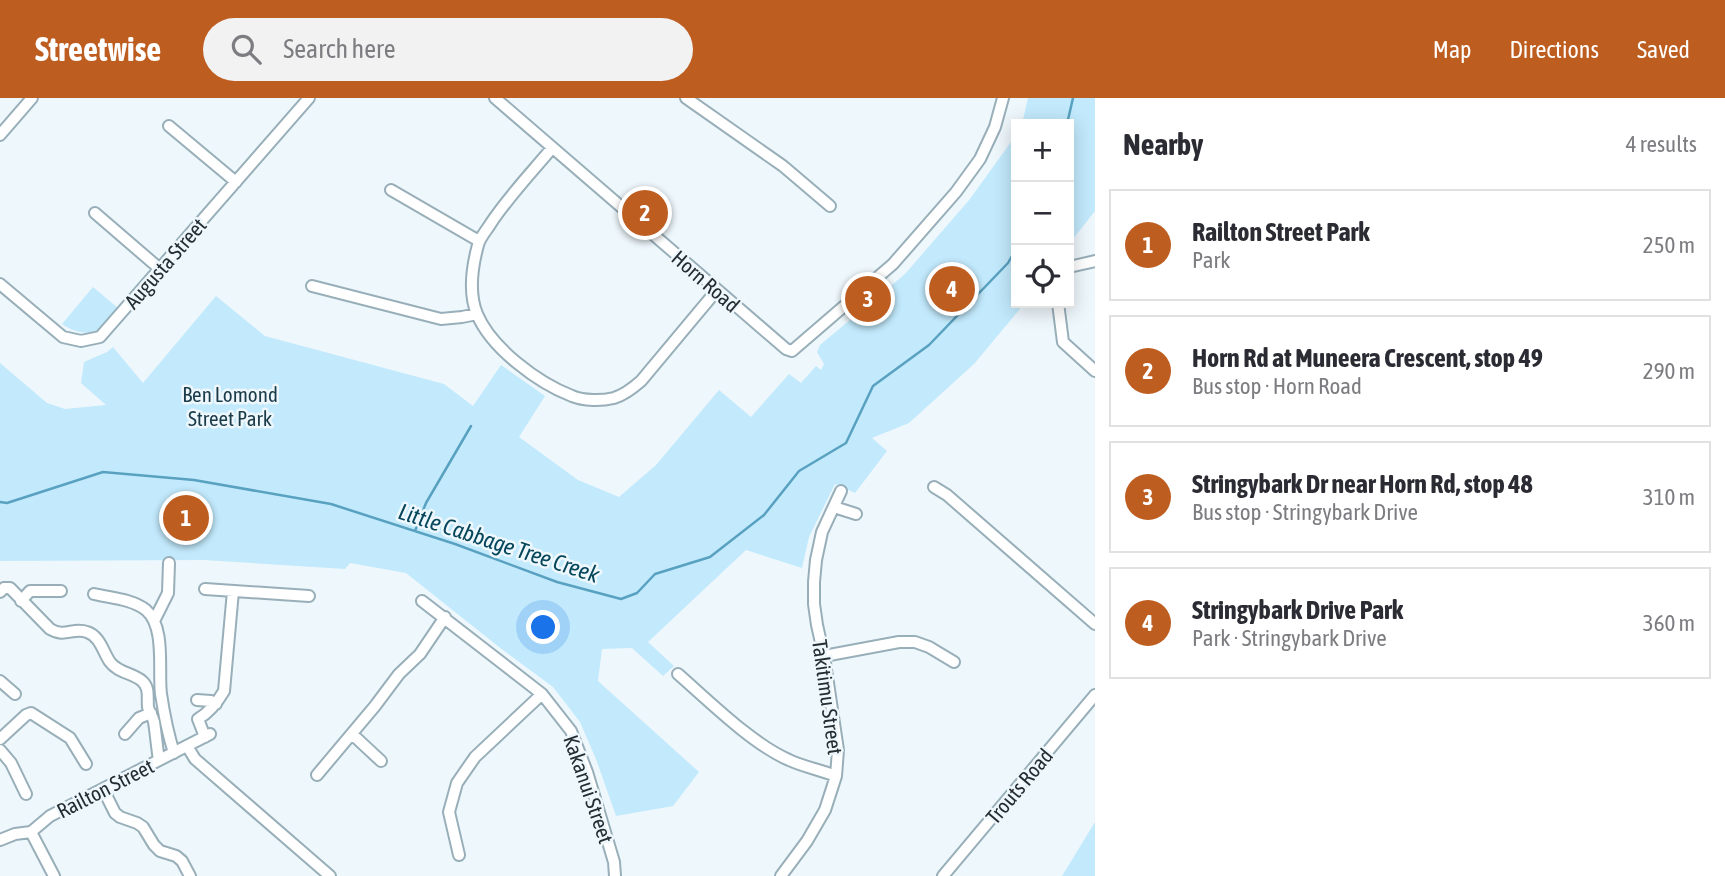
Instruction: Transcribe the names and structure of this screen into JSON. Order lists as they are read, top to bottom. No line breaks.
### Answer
{"streets":{"street":["Augusta Street","Horn Road","Takitimu Street","Trouts Road","Railton Street","Kakanui Street"]},"water":["Little Cabbage Tree Creek"],"parks":["Ben Lomond Street Park"],"page":{"header":"Streetwise","search":"Search here","nav":["Map","Directions","Saved"],"heading":["Nearby","4 results"],"map_buttons":["+","−"],"pins":["2","4","3","1"],"list":[{"mark":"1","name":"Railton Street Park","note":"Park","value":"250 m"},{"mark":"2","name":"Horn Rd at Muneera Crescent, stop 49","note":"Bus stop · Horn Road","value":"290 m"},{"mark":"3","name":"Stringybark Dr near Horn Rd, stop 48","note":"Bus stop · Stringybark Drive","value":"310 m"},{"mark":"4","name":"Stringybark Drive Park","note":"Park · Stringybark Drive","value":"360 m"}]}}
